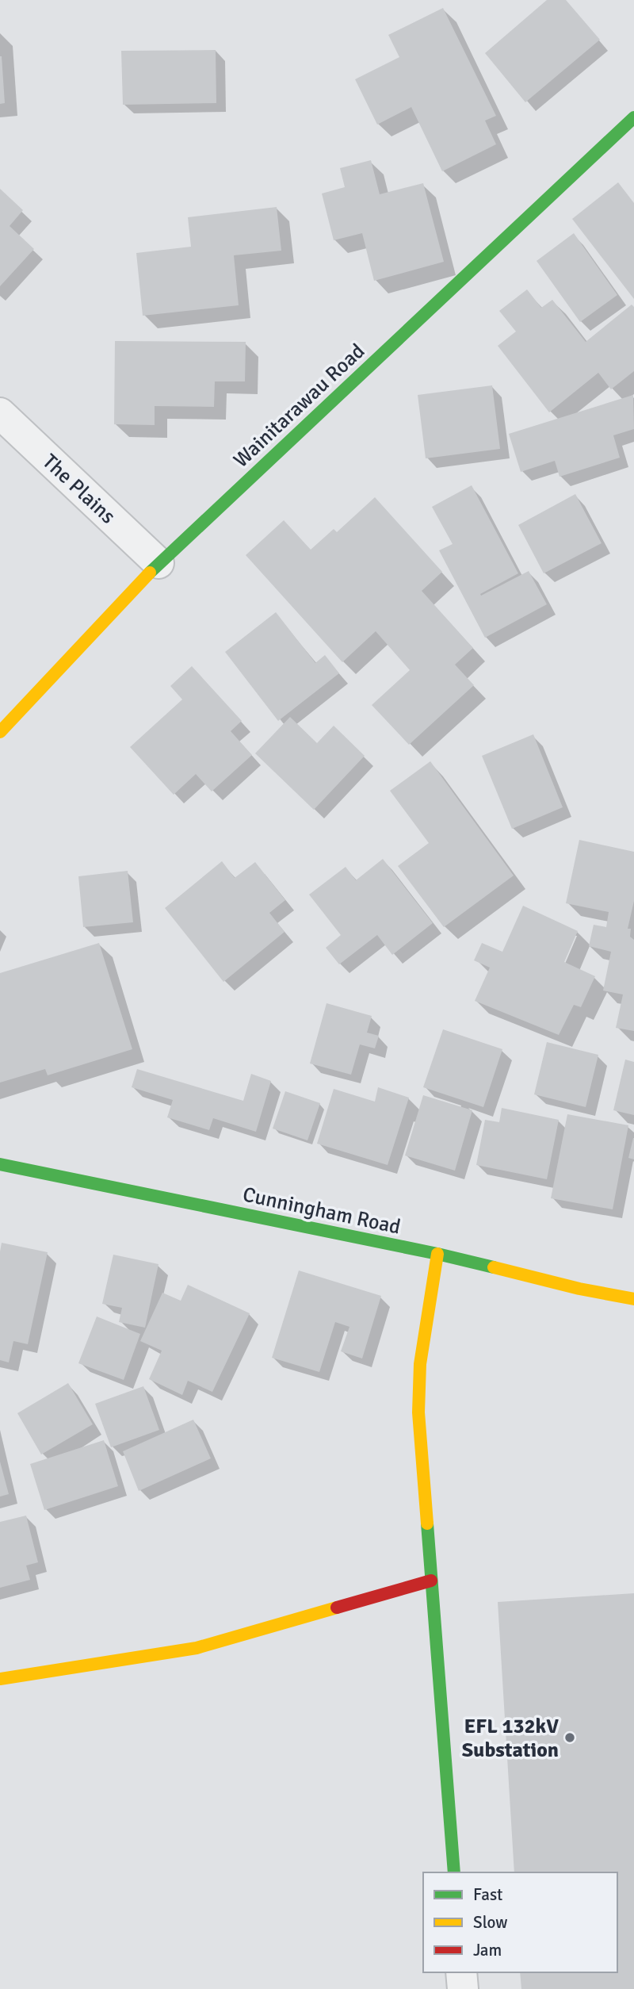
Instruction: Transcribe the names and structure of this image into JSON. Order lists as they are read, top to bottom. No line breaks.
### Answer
{"streets":{"street":["Wainitarawau Road","The Plains","Cunningham Road"]},"crossings":[["Wainitarawau Road","The Plains"]],"places":["EFL 132kV Substation"],"legend":["Fast","Slow","Jam"]}
